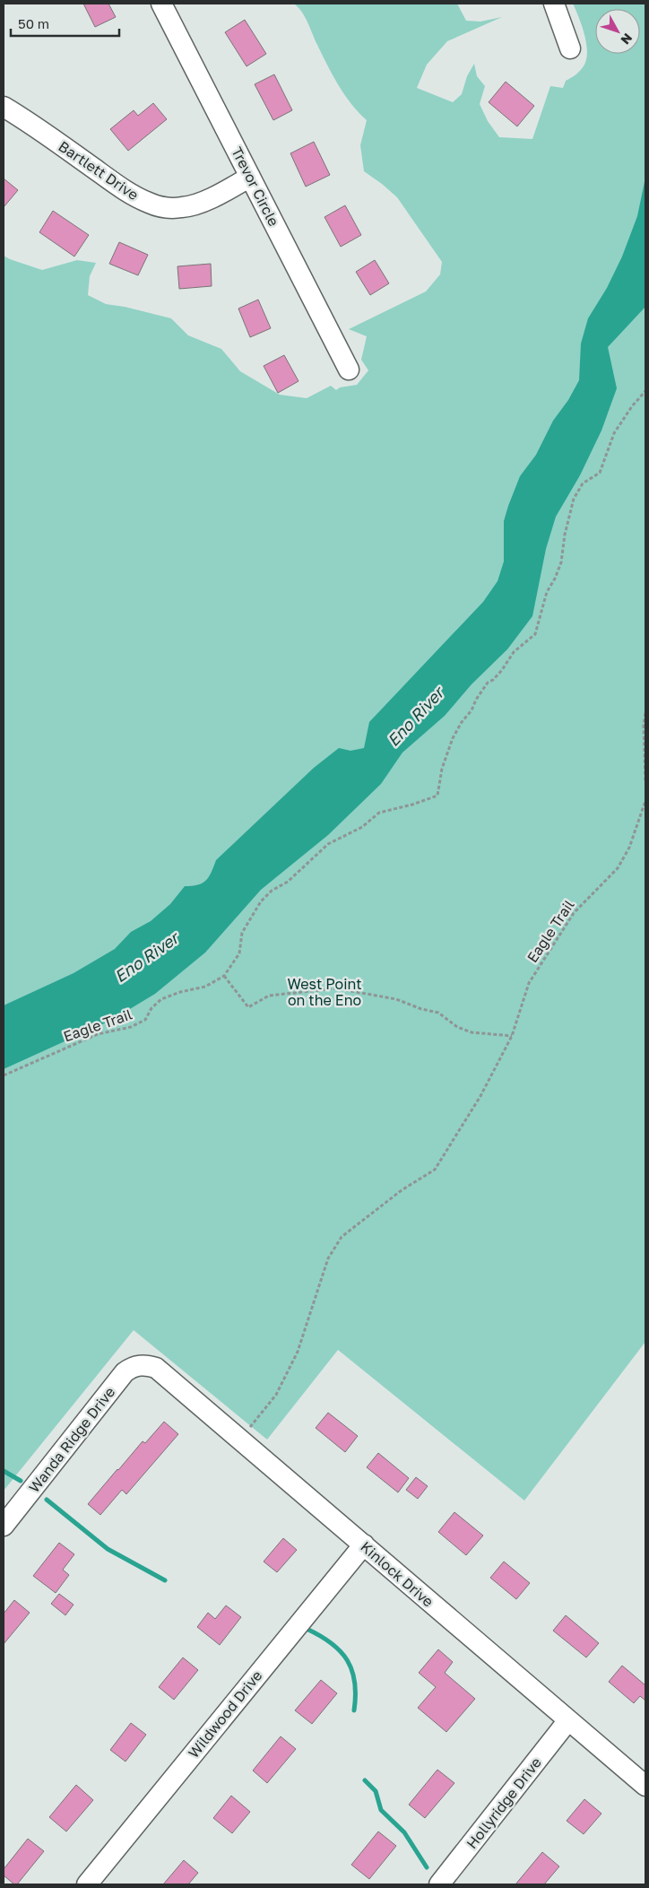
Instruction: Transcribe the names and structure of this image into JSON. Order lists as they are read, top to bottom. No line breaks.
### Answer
{"streets":{"street":["Bartlett Drive","Trevor Circle","Wanda Ridge Drive","Kinlock Drive","Wildwood Drive","Hollyridge Drive"],"path":["Eagle Trail"]},"crossings":[["Bartlett Drive","Trevor Circle"],["Eagle Trail","Kinlock Drive"],["Wanda Ridge Drive","Kinlock Drive"],["Kinlock Drive","Wildwood Drive"],["Kinlock Drive","Hollyridge Drive"]],"water":["Eno River"],"parks":["West Point on the Eno"],"scale_bar":"50 m","north":"bottom right"}
